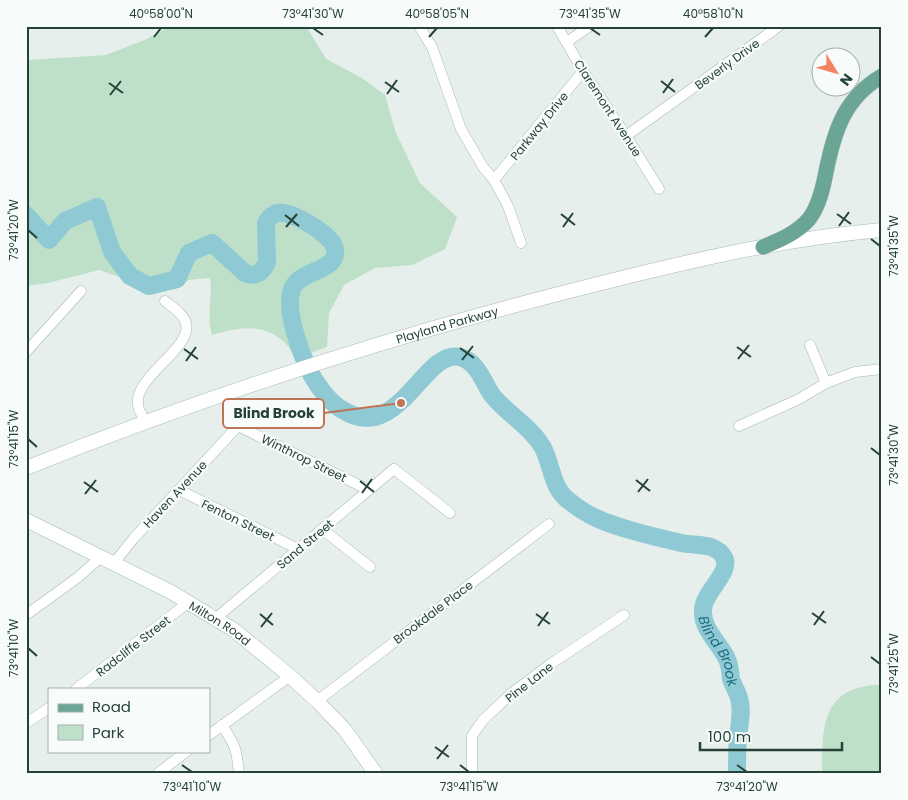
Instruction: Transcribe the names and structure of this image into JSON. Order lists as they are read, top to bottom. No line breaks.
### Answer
{"streets":{"main road":["Playland Parkway","Milton Road"],"street":["Beverly Drive","Claremont Avenue","Parkway Drive","Winthrop Street","Haven Avenue","Fenton Street","Sand Street","Brookdale Place","Radcliffe Street","Pine Lane"]},"crossings":[["Beverly Drive","Claremont Avenue"],["Claremont Avenue","Parkway Drive"],["Winthrop Street","Haven Avenue"],["Winthrop Street","Sand Street"],["Haven Avenue","Fenton Street"],["Haven Avenue","Milton Road"],["Fenton Street","Sand Street"],["Sand Street","Milton Road"],["Brookdale Place","Milton Road"],["Milton Road","Radcliffe Street"]],"water":["Blind Brook"],"places":["Blind Brook"],"legend":["Road","Park"],"scale_bar":"100 m","north":"bottom right","coordinates":["40°58'00\"N","73°41'30\"W","40°58'05\"N","73°41'35\"W","40°58'10\"N","73°41'20\"W","73°41'15\"W","73°41'10\"W","73°41'25\"W"]}
